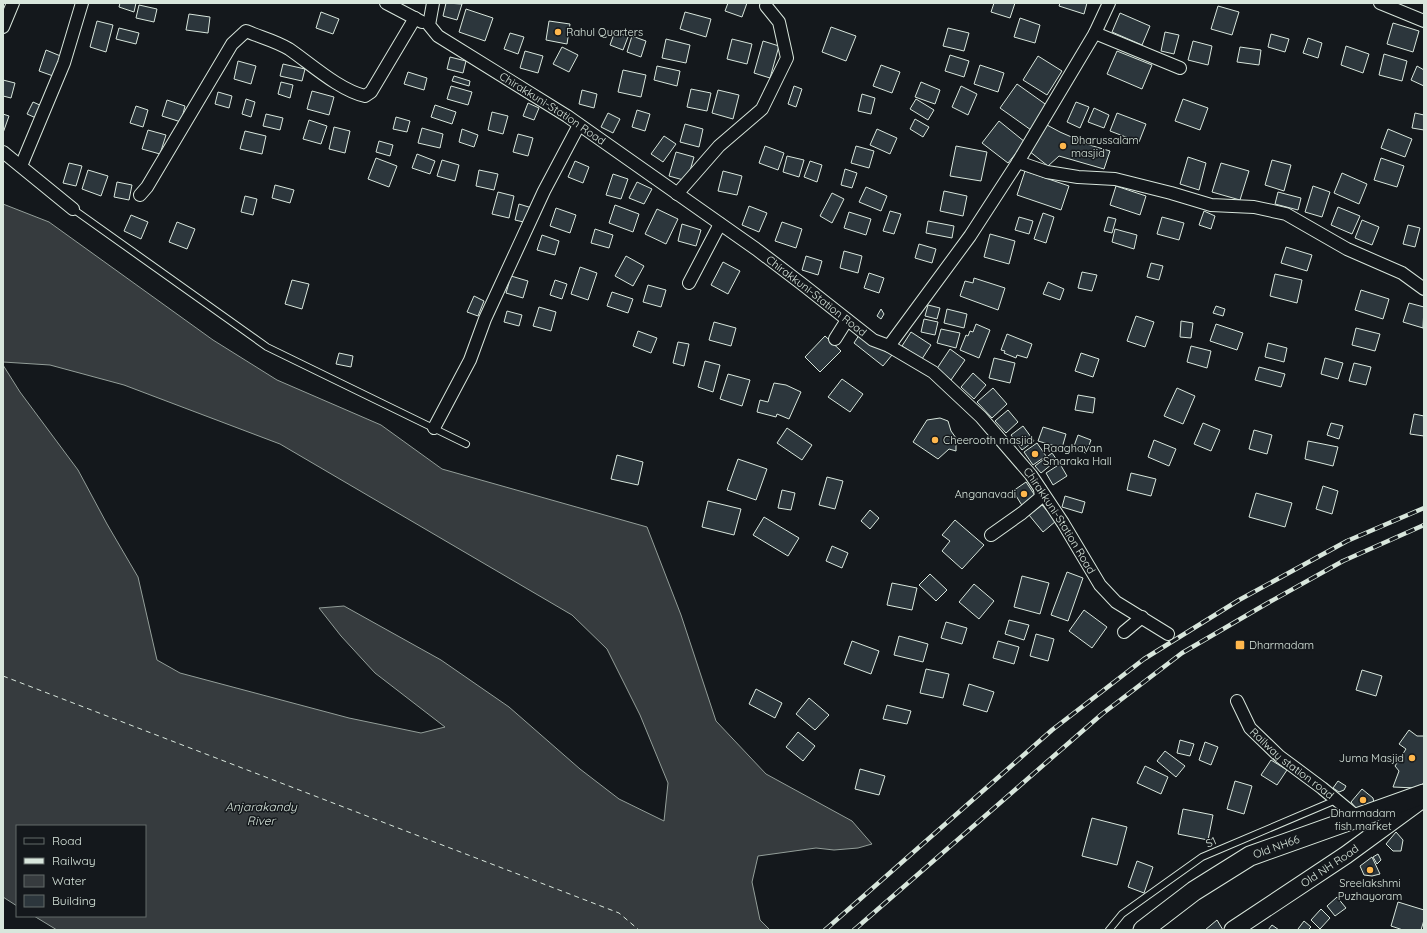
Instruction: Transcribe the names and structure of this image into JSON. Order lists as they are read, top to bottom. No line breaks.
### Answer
{"streets":{"main road":["Old NH66"],"street":["Chirakkuni-Station Road","Railway station road","Old NH Road"],"lane":["S1"]},"crossings":[["Railway station road","S1"],["Railway station road","Old NH66"]],"water":["Anjarakandy River"],"places":{"other":["Rahul Quarters","Dharussalam masjid","Cheerooth masjid","Raaghavan Smaraka Hall","Anganavadi","Juma Masjid","Dharmadam fish market","Sreelakshmi Puzhayoram"],"transit":["Dharmadam"]},"legend":["Road","Railway","Water","Building"]}
